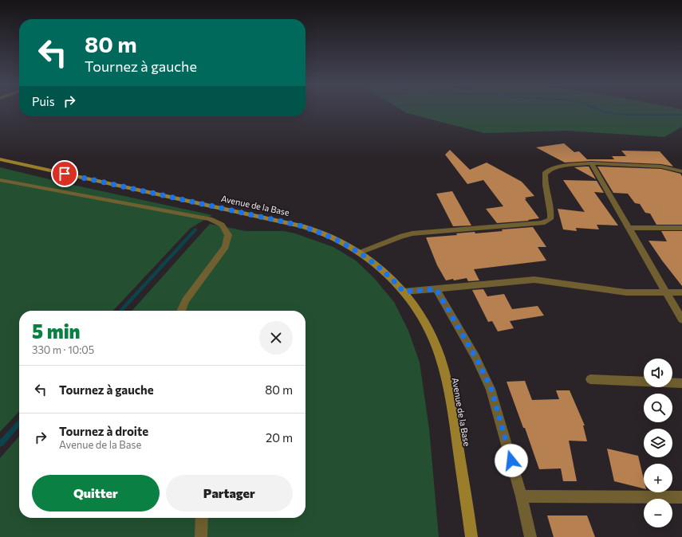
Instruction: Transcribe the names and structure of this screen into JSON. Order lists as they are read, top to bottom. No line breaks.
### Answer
{"streets":{"main road":["Avenue de la Base"]},"page":{"turn":["80 m","Tournez à gauche"],"then":"Puis","heading":["5 min","330 m · 10:05"],"map_buttons":["+","−"],"list":[{"name":"Tournez à gauche","value":"80 m"},{"name":"Tournez à droite","note":"Avenue de la Base","value":"20 m"}],"buttons":["Quitter","Partager"]}}
